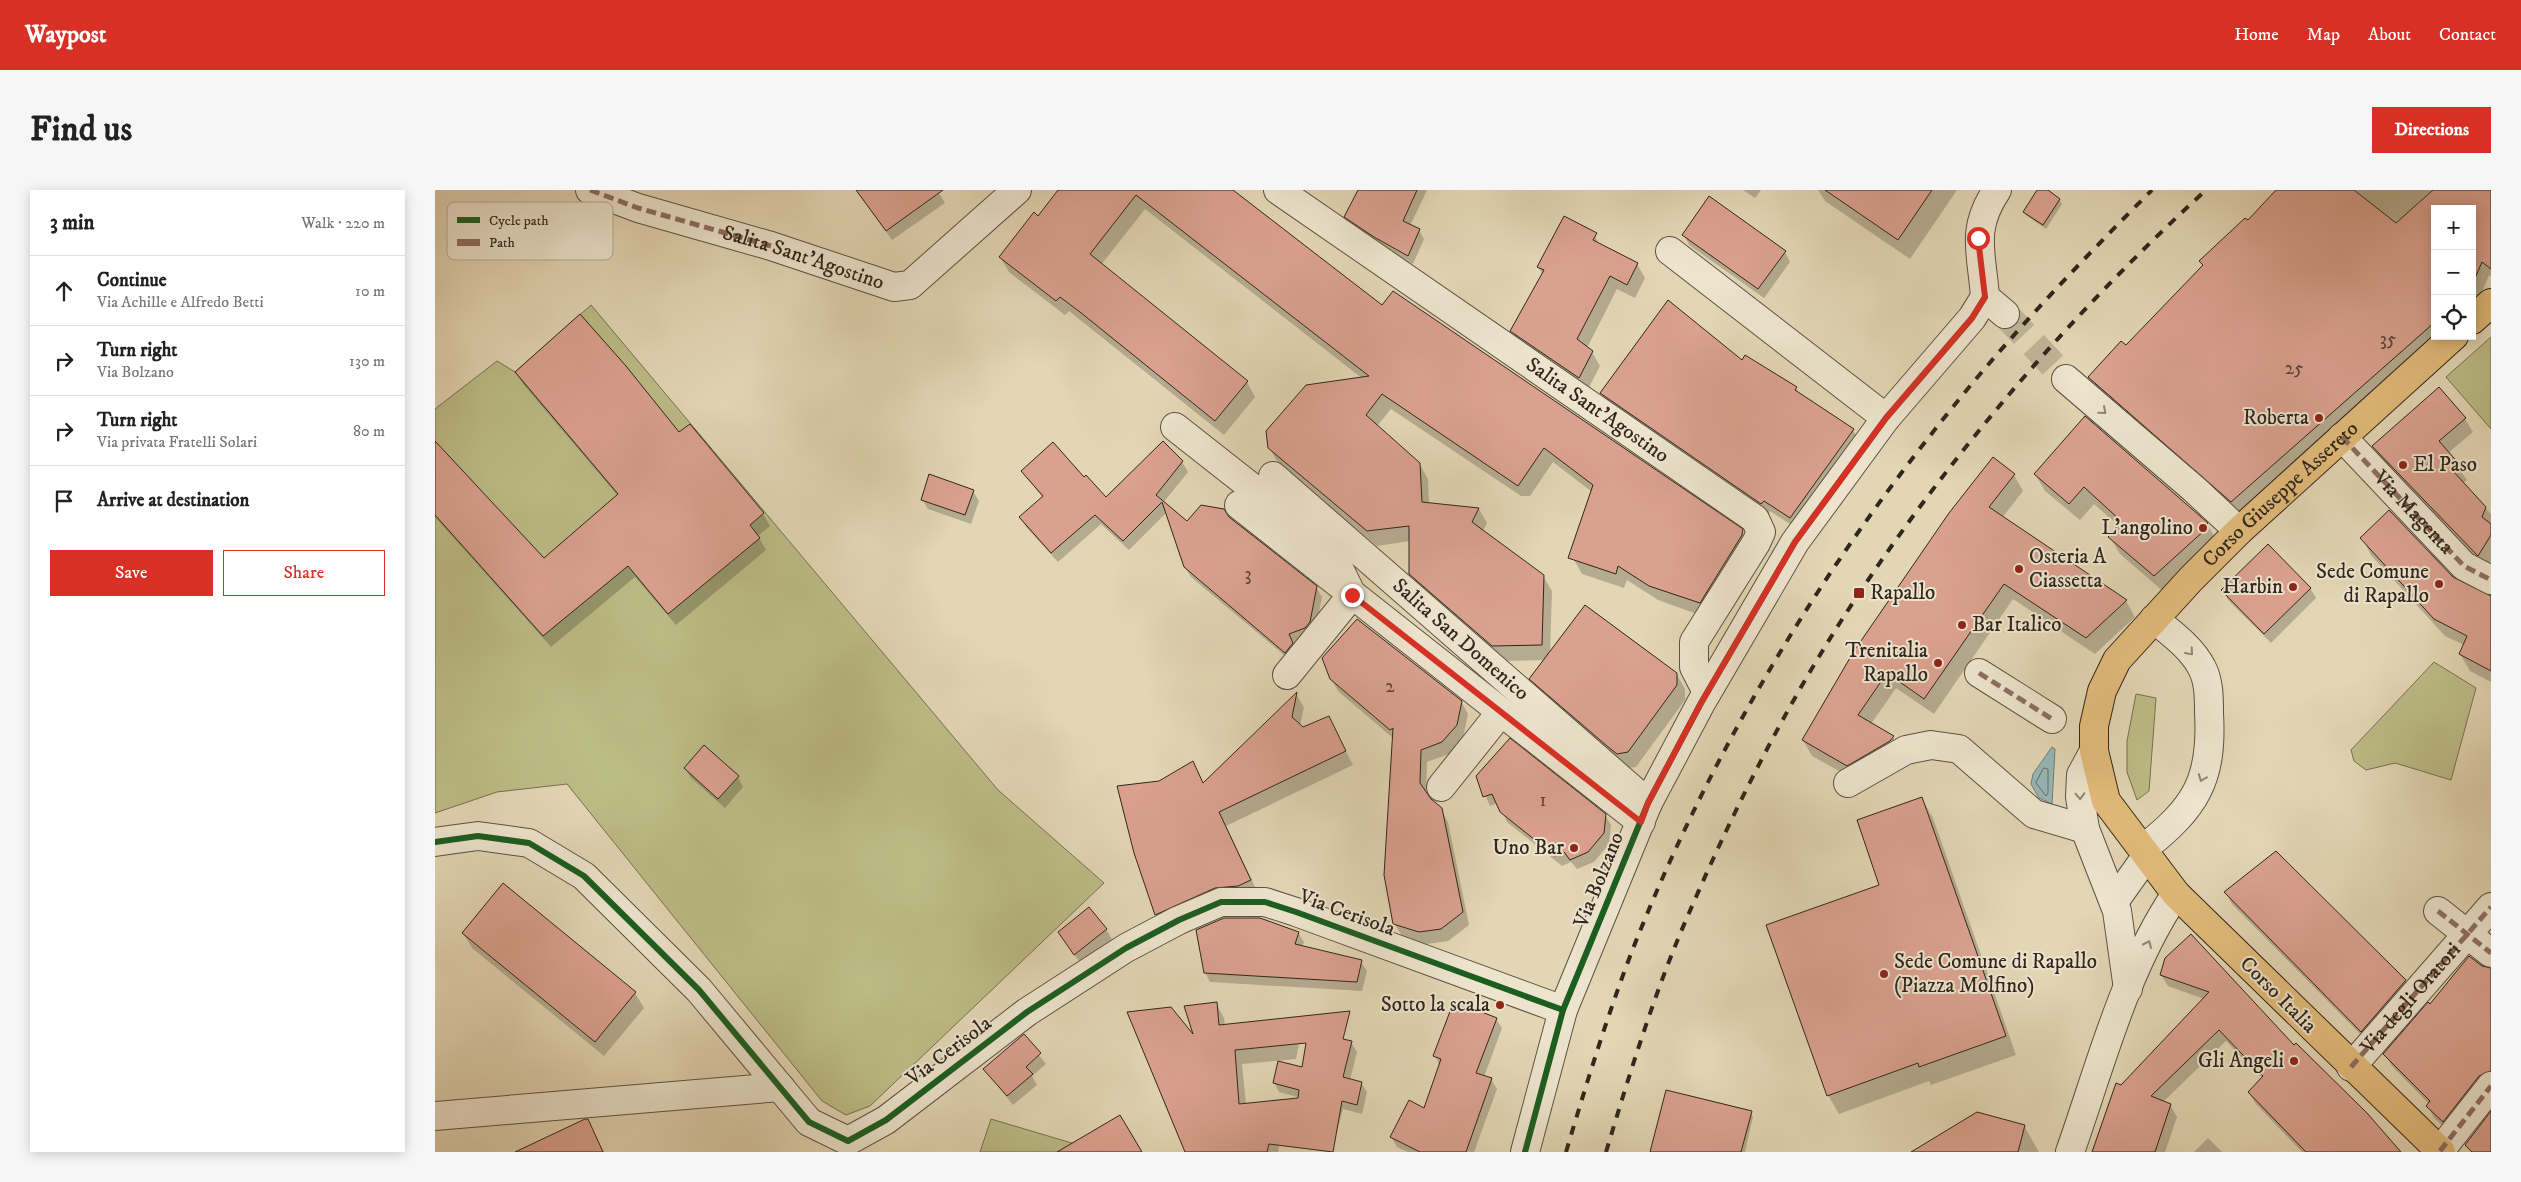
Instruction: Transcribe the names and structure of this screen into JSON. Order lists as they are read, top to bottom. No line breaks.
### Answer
{"streets":{"main road":["Corso Giuseppe Assereto","Corso Italia"],"street":["Salita Sant'Agostino","Via Magenta","Salita San Domenico","Via Bolzano","Via Cerisola","Via degli Oratori"]},"crossings":[["Salita Sant'Agostino","Via Bolzano"],["Corso Giuseppe Assereto","Via Magenta"],["Corso Giuseppe Assereto","Corso Italia"],["Salita San Domenico","Via Bolzano"],["Via Bolzano","Via Cerisola"],["Corso Italia","Via degli Oratori"]],"places":{"other":["Roberta","El Paso","L'angolino","Osteria A Ciassetta","Sede Comune di Rapallo","Harbin","Bar Italico","Trenitalia Rapallo","Uno Bar","Sede Comune di Rapallo (Piazza Molfino)","Sotto la scala","Gli Angeli"],"transit":["Rapallo"]},"house_numbers":["35","25","3","2","1"],"legend":["Cycle path","Path"],"page":{"header":"Waypost","nav":["Home","Map","About","Contact"],"buttons":["Directions",["Save","Share"]],"title":"Find us","heading":["3 min","Walk · 220 m"],"map_buttons":["+","−"],"list":[["Continue","Via Achille e Alfredo Betti","10 m"],["Turn right","Via Bolzano","130 m"],["Turn right","Via privata Fratelli Solari","80 m"],"Arrive at destination"]}}
